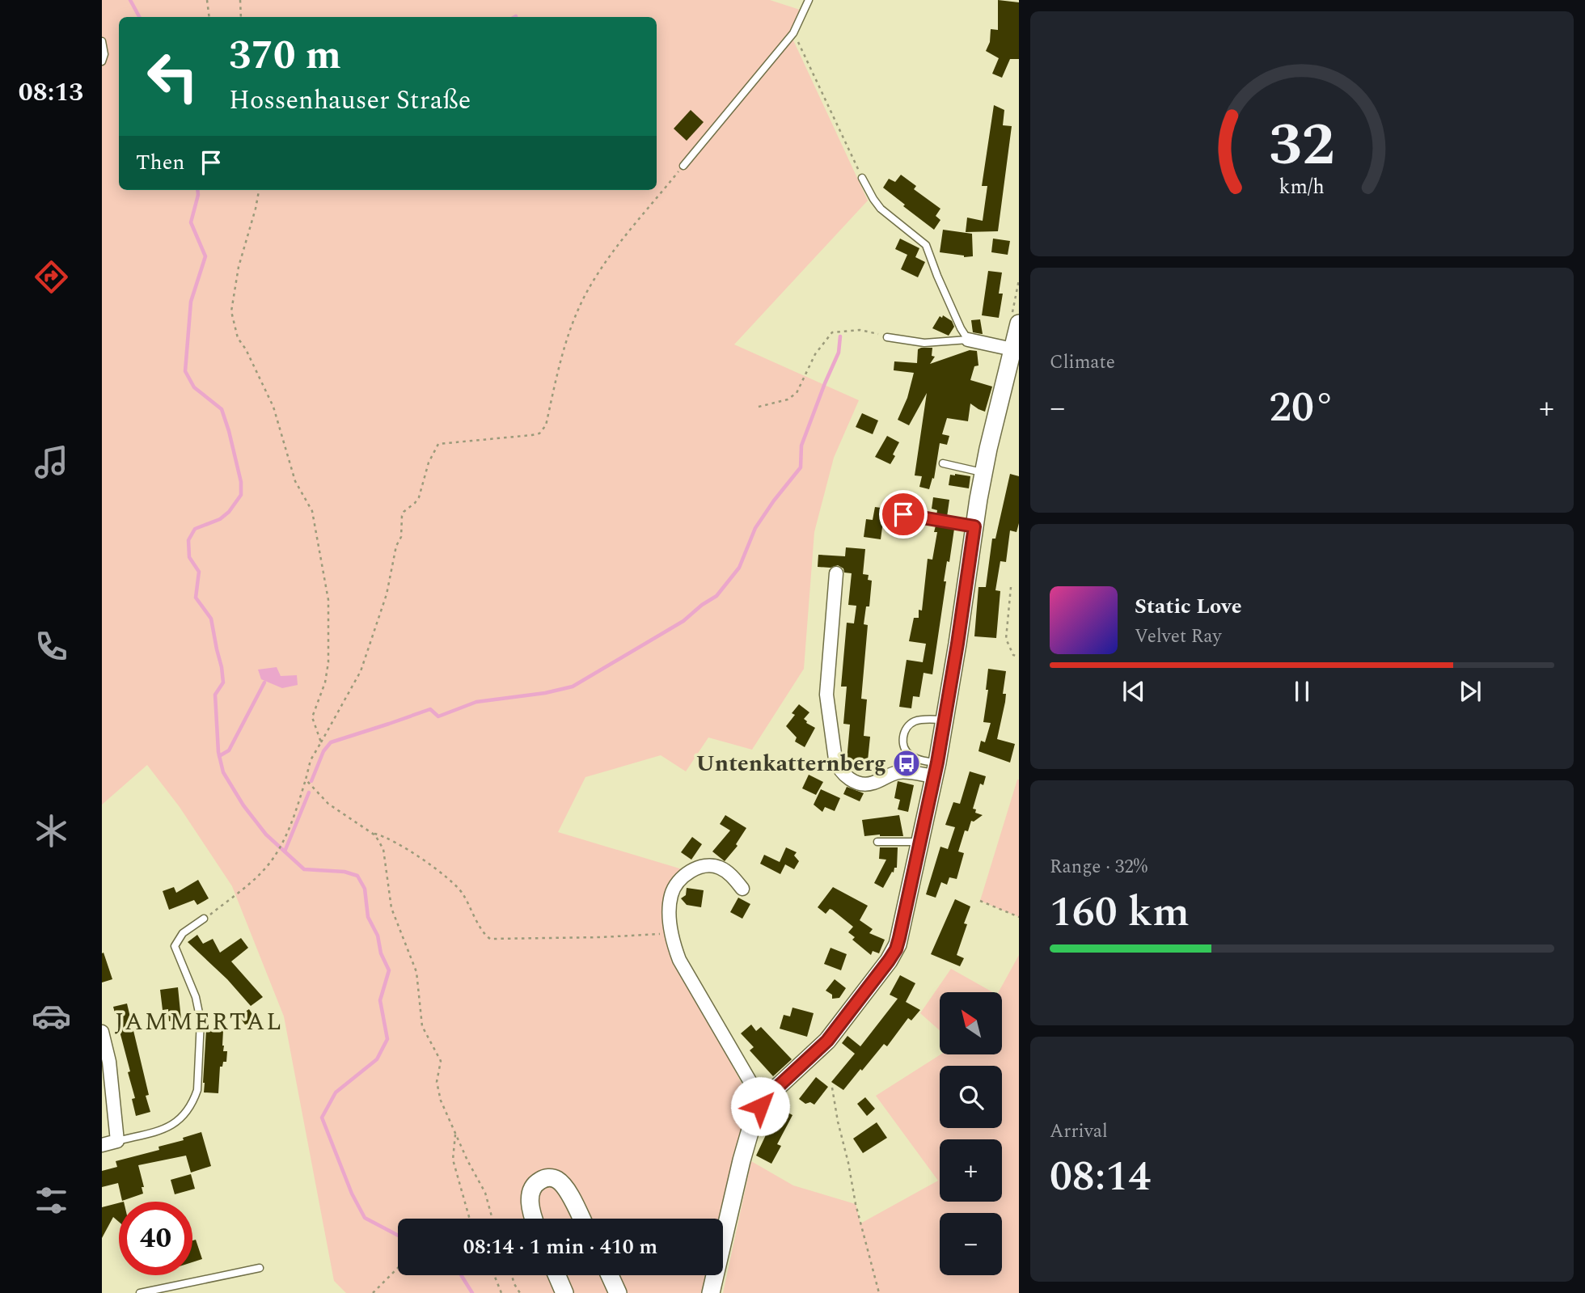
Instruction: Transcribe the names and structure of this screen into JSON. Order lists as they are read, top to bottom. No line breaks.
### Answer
{"districts":["JAMMERTAL"],"places":{"bus stop":["Untenkatternberg"]},"north":"top left","page":{"tabs":"08:13","turn":["370 m","Hossenhauser Straße"],"then":"Then","tile":["Climate",["Range · 32%","160 km"],["Arrival","08:14"]],"heat":["−","20°","+"],"song":["Static Love","Velvet Ray"],"map_buttons":["+","−"],"limit":"40","trip":"08:14 · 1 min · 410 m","gauge":["32","km/h"]}}
